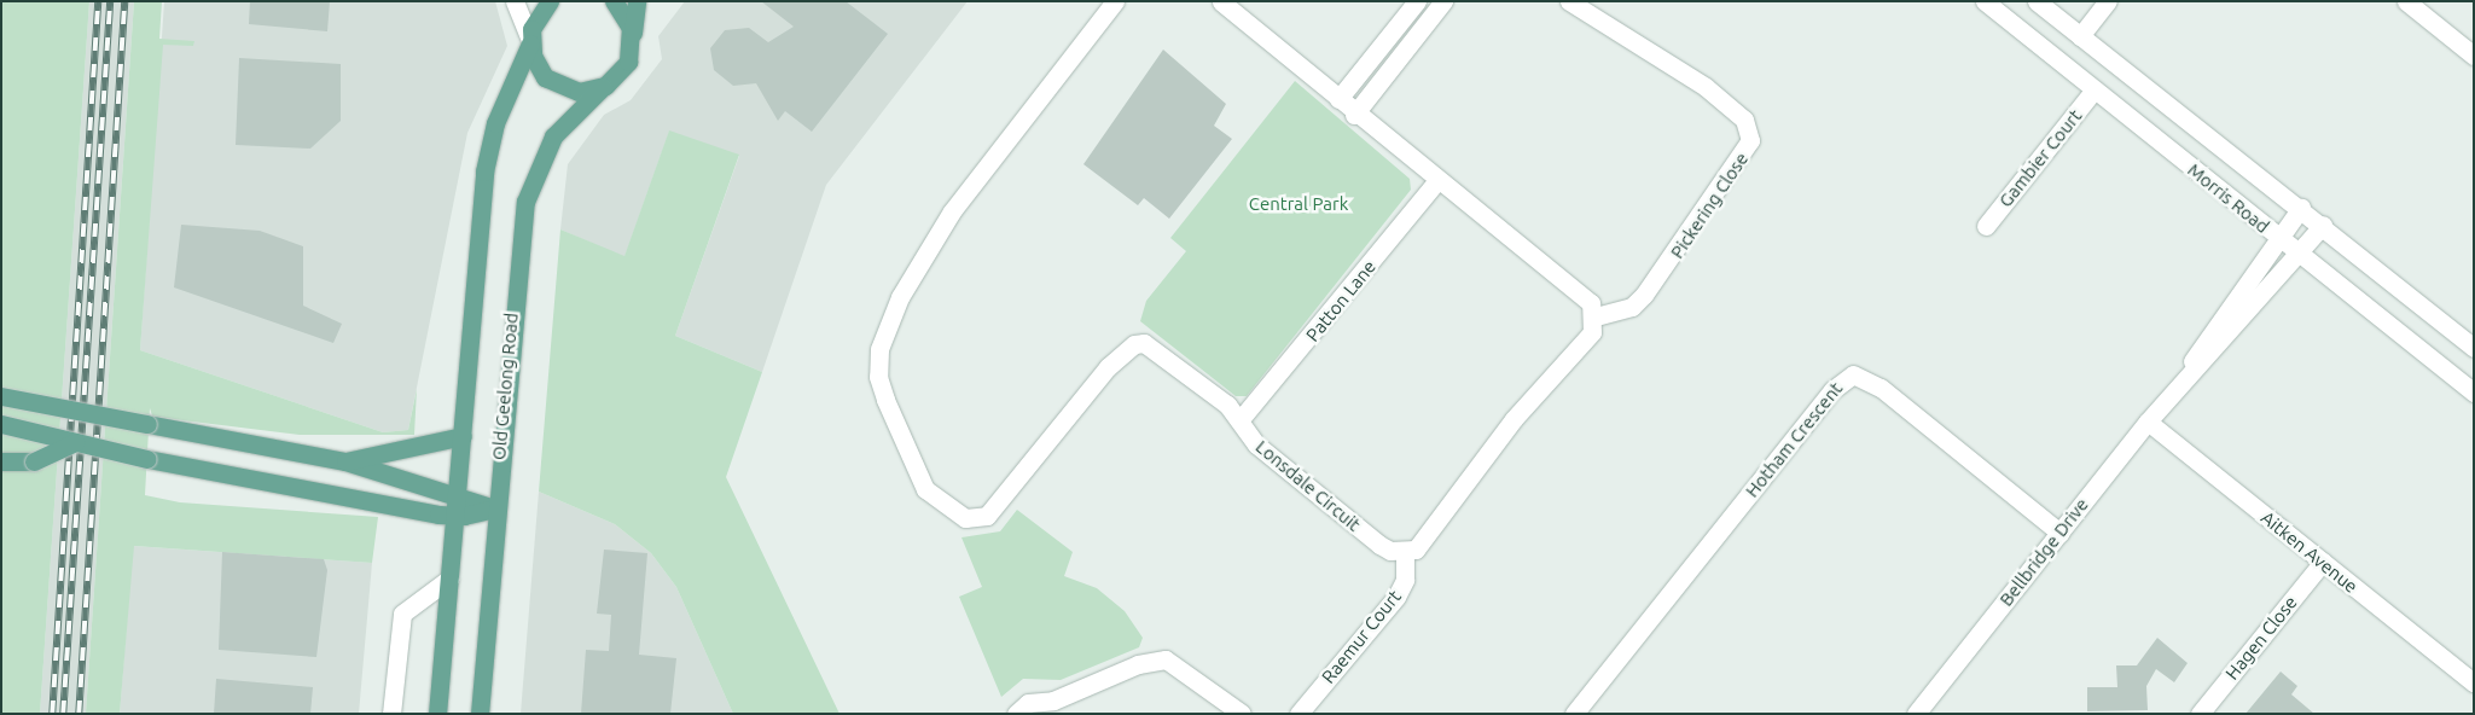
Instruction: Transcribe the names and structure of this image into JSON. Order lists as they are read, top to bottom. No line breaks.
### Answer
{"streets":{"main road":["Old Geelong Road"],"street":["Gambier Court","Morris Road","Pickering Close","Patton Lane","Hotham Crescent","Lonsdale Circuit","Bellbridge Drive","Aitken Avenue","Raemur Court","Hagen Close"]},"crossings":[["Gambier Court","Morris Road"],["Morris Road","Bellbridge Drive"],["Patton Lane","Lonsdale Circuit"],["Hotham Crescent","Bellbridge Drive"],["Lonsdale Circuit","Raemur Court"],["Bellbridge Drive","Aitken Avenue"],["Aitken Avenue","Hagen Close"]],"parks":["Central Park"]}
